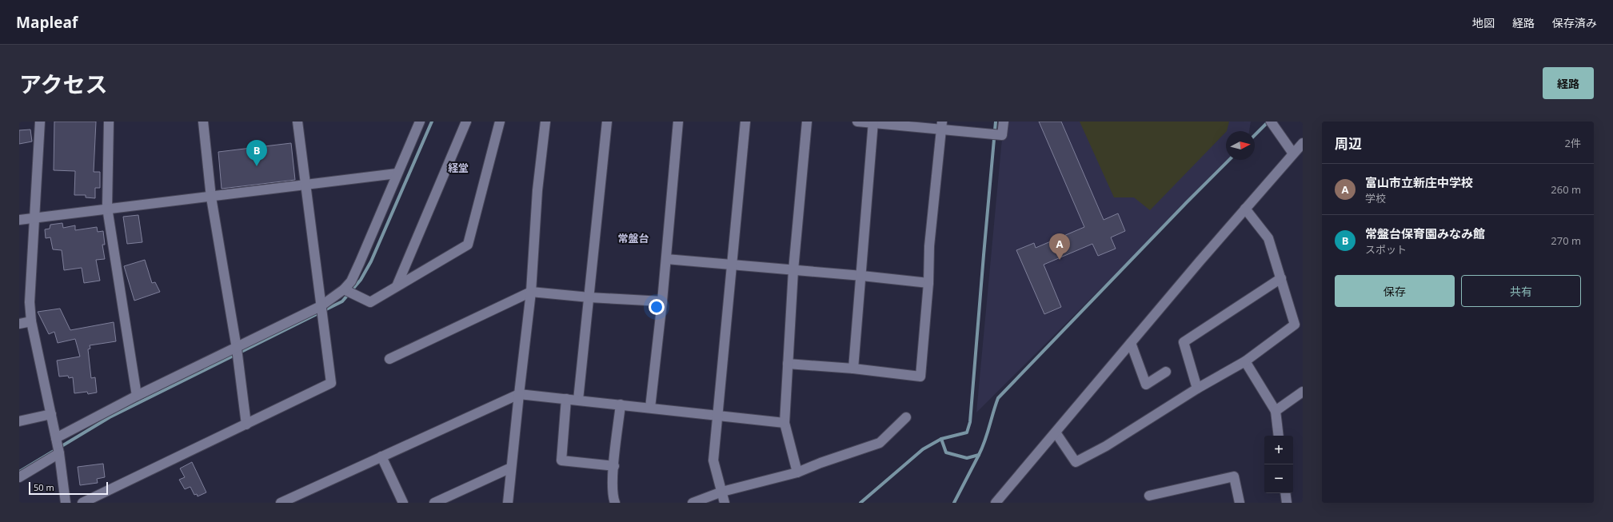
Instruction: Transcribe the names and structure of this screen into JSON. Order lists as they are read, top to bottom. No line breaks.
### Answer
{"districts":["経堂","常盤台"],"scale_bar":"50 m","north":"right","page":{"header":"Mapleaf","nav":["地図","経路","保存済み"],"title":"アクセス","buttons":["経路",["保存","共有"]],"heading":["周辺","2件"],"pins":["B","A"],"list":[{"mark":"A","name":"富山市立新庄中学校","note":"学校","value":"260 m"},{"mark":"B","name":"常盤台保育園みなみ館","note":"スポット","value":"270 m"}],"map_buttons":["+","−"],"scale":"50 m"}}
